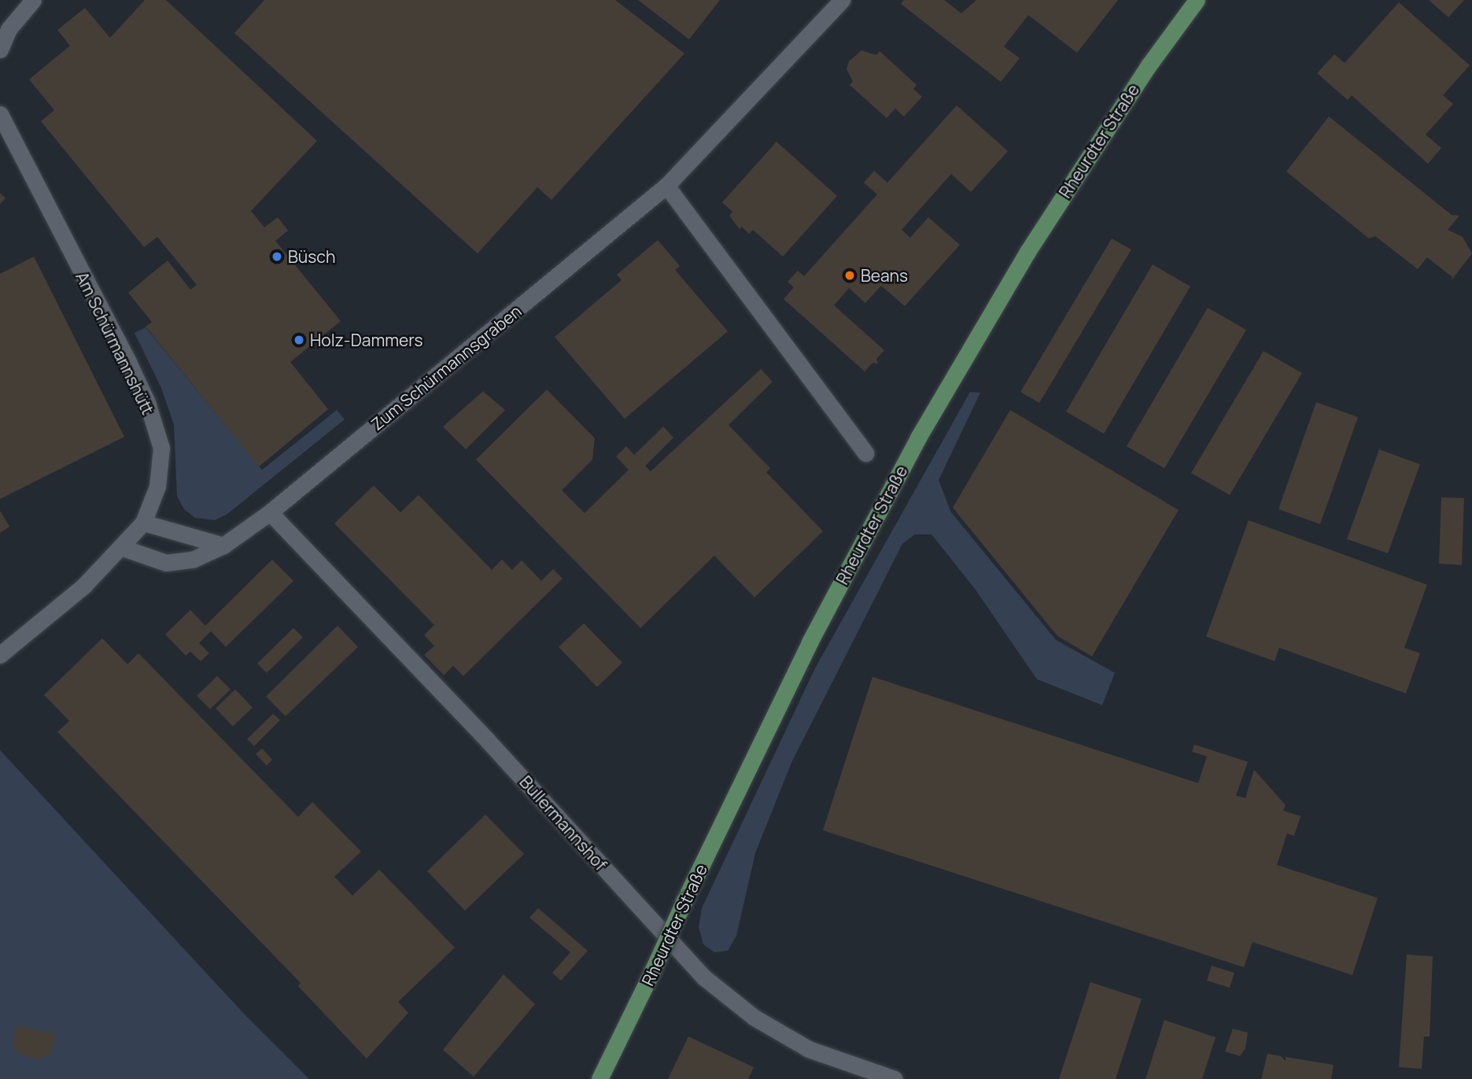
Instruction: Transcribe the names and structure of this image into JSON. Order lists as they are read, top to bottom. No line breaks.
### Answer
{"streets":{"main road":["Rheurdter Straße"],"street":["Am Schürmannshütt","Zum Schürmannsgraben","Bullermannshof"]},"crossings":[["Am Schürmannshütt","Zum Schürmannsgraben"],["Zum Schürmannsgraben","Bullermannshof"]],"places":["Büsch","Beans","Holz-Dammers"]}
